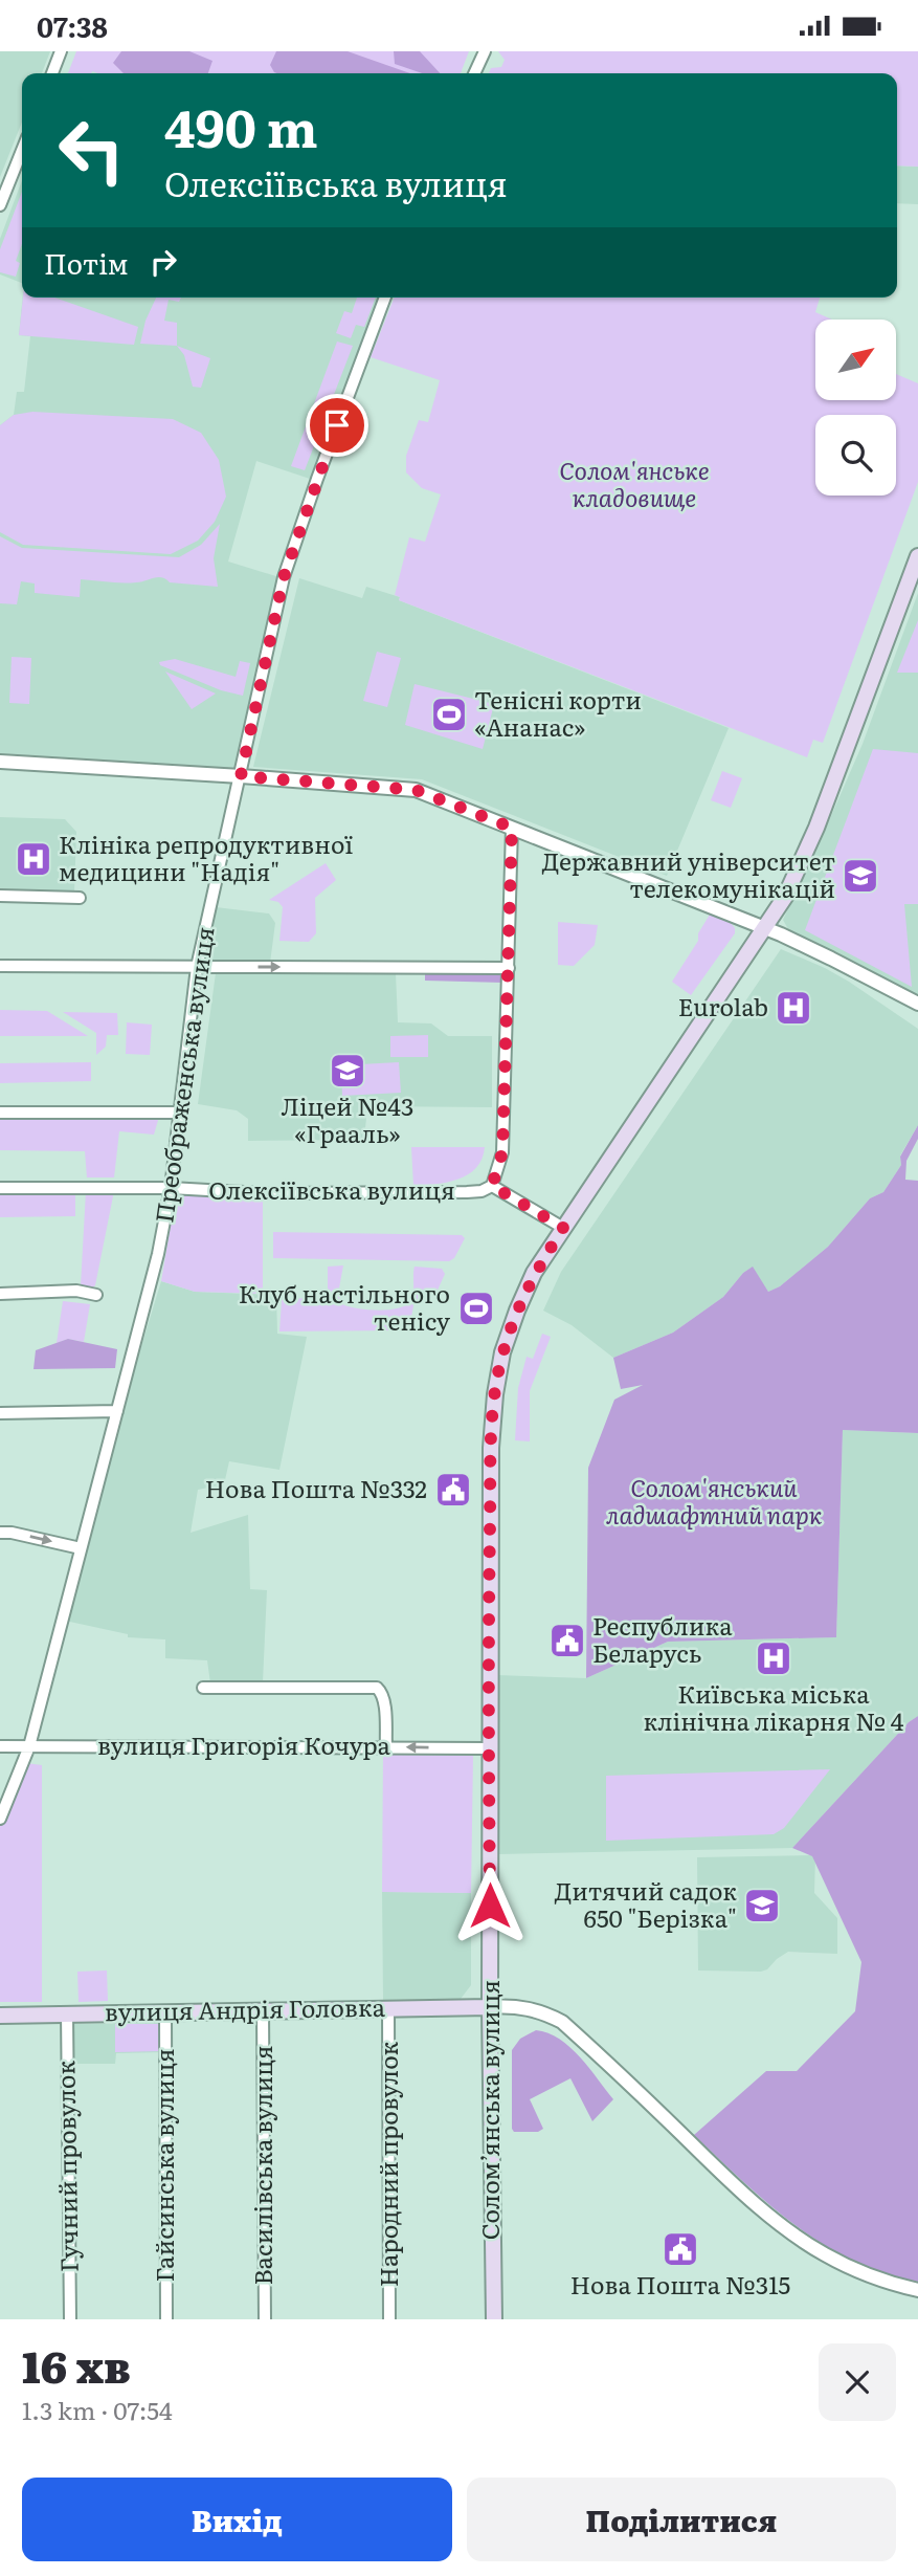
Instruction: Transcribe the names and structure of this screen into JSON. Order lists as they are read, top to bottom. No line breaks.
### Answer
{"streets":{"main road":["вулиця Андрія Головка","Соломʼянська вулиця"],"street":["Преображенська вулиця","Олексіївська вулиця","вулиця Григорія Кочура","Народний провулок","Гайсинська вулиця","Василівська вулиця","Гучний провулок"]},"crossings":[["Преображенська вулиця","Олексіївська вулиця"],["Преображенська вулиця","вулиця Григорія Кочура"],["вулиця Григорія Кочура","Соломʼянська вулиця"],["вулиця Андрія Головка","Соломʼянська вулиця"],["вулиця Андрія Головка","Народний провулок"],["вулиця Андрія Головка","Гайсинська вулиця"],["вулиця Андрія Головка","Василівська вулиця"],["вулиця Андрія Головка","Гучний провулок"]],"parks":["Солом'янське кладовище","Солом'янський ладшафтний парк"],"places":{"sports":["Тенісні корти «Ананас»","Клуб настільного тенісу"],"hospital":["Клініка репродуктивної медицини \"Надія\"","Eurolab","Київська міська клінічна лікарня № 4"],"school or university":["Державний університет телекомунікацій","Ліцей №43 «Грааль»","Дитячий садок 650 \"Берізка\""],"public building":["Нова Пошта №332","Республика Беларусь","Нова Пошта №315"]},"north":"top right","page":{"status":"07:38","turn":["490 m","Олексіївська вулиця"],"then":"Потім","heading":["16 хв","1.3 km · 07:54"],"buttons":["Вихід","Поділитися"]}}
